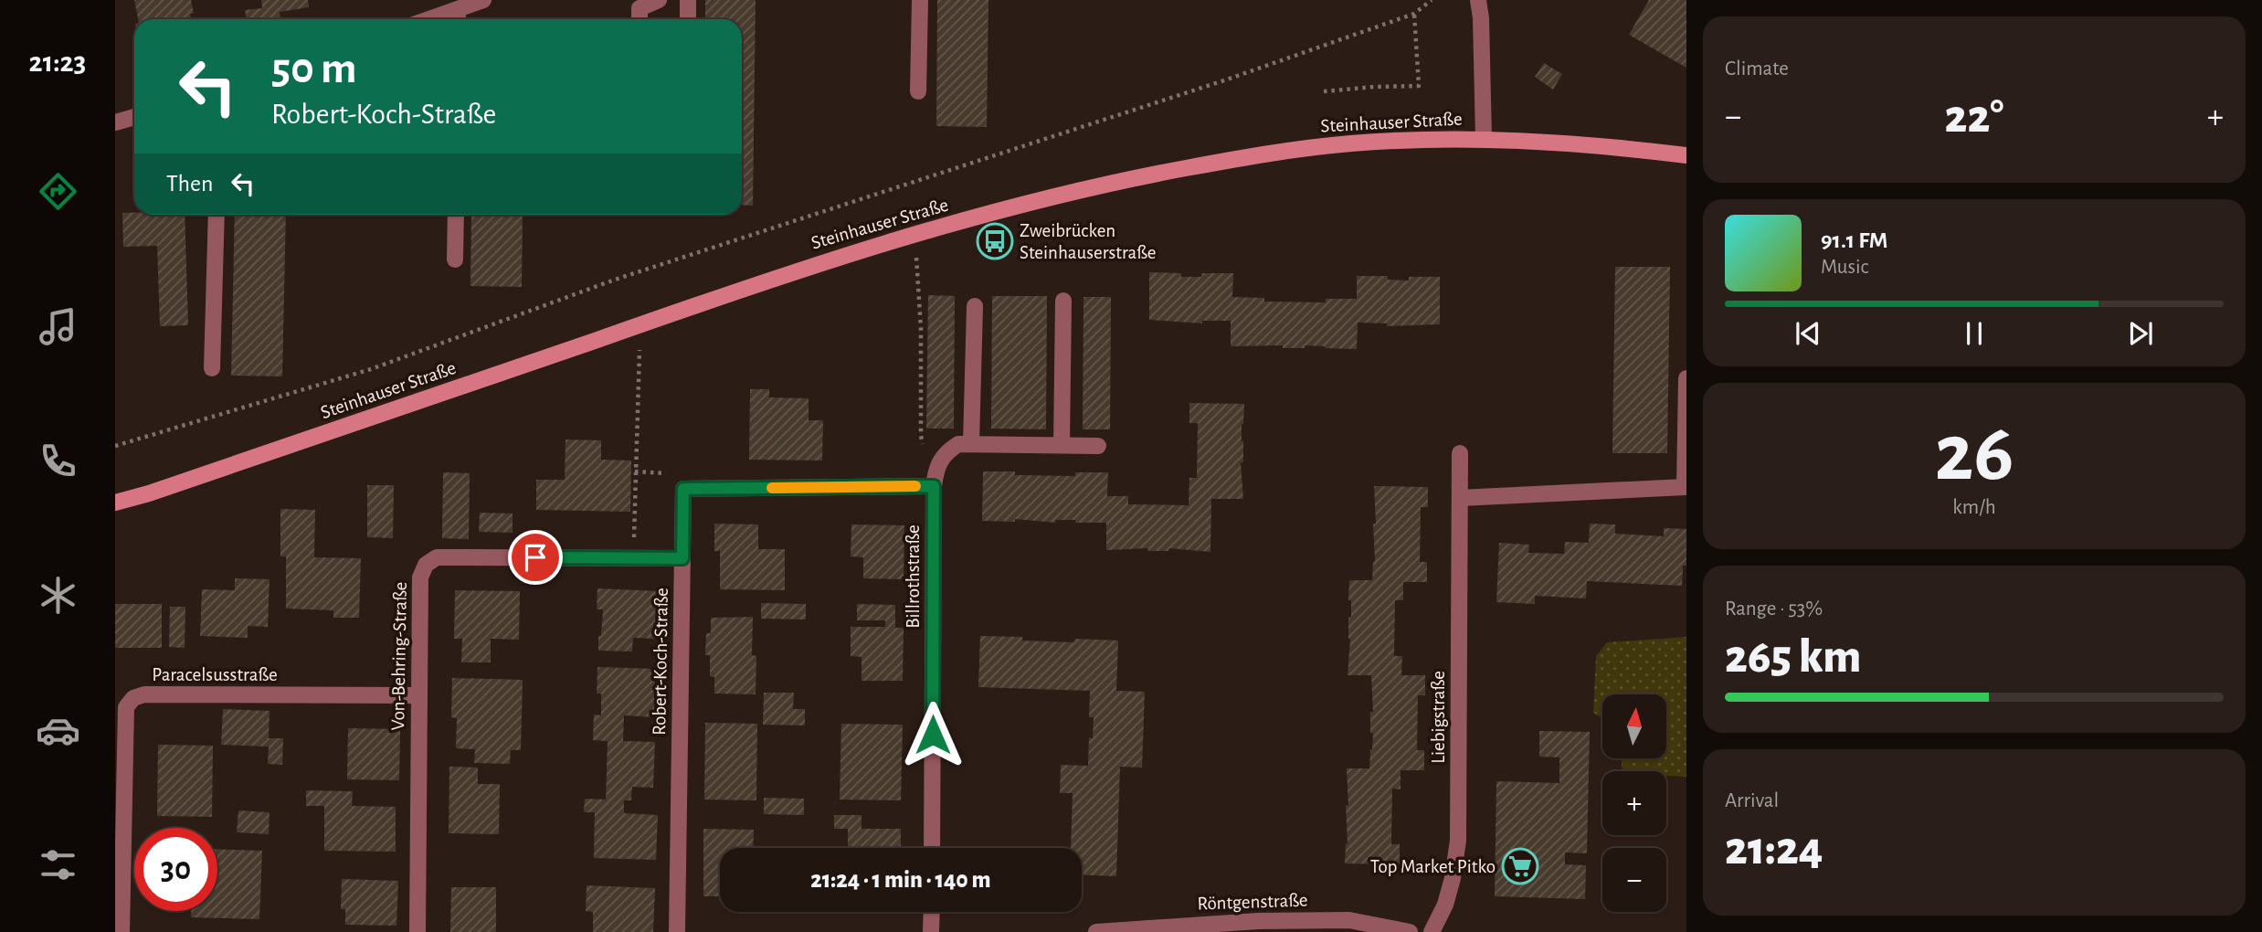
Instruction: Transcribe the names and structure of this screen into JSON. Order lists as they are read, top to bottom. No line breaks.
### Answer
{"streets":{"main road":["Steinhauser Straße"],"street":["Billrothstraße","Von-Behring-Straße","Robert-Koch-Straße","Paracelsusstraße","Liebigstraße","Röntgenstraße"]},"crossings":[["Billrothstraße","Robert-Koch-Straße"],["Von-Behring-Straße","Robert-Koch-Straße"],["Von-Behring-Straße","Paracelsusstraße"]],"places":{"bus stop":["Zweibrücken Steinhauserstraße"],"supermarket":["Top Market Pitko"]},"north":"top","page":{"tabs":"21:23","tile":["Climate",["26","km/h"],["Range · 53%","265 km"],["Arrival","21:24"]],"turn":["50 m","Robert-Koch-Straße"],"heat":["−","22°","+"],"then":"Then","song":["91.1 FM","Music"],"map_buttons":["+","−"],"limit":"30","trip":"21:24 · 1 min · 140 m"}}
